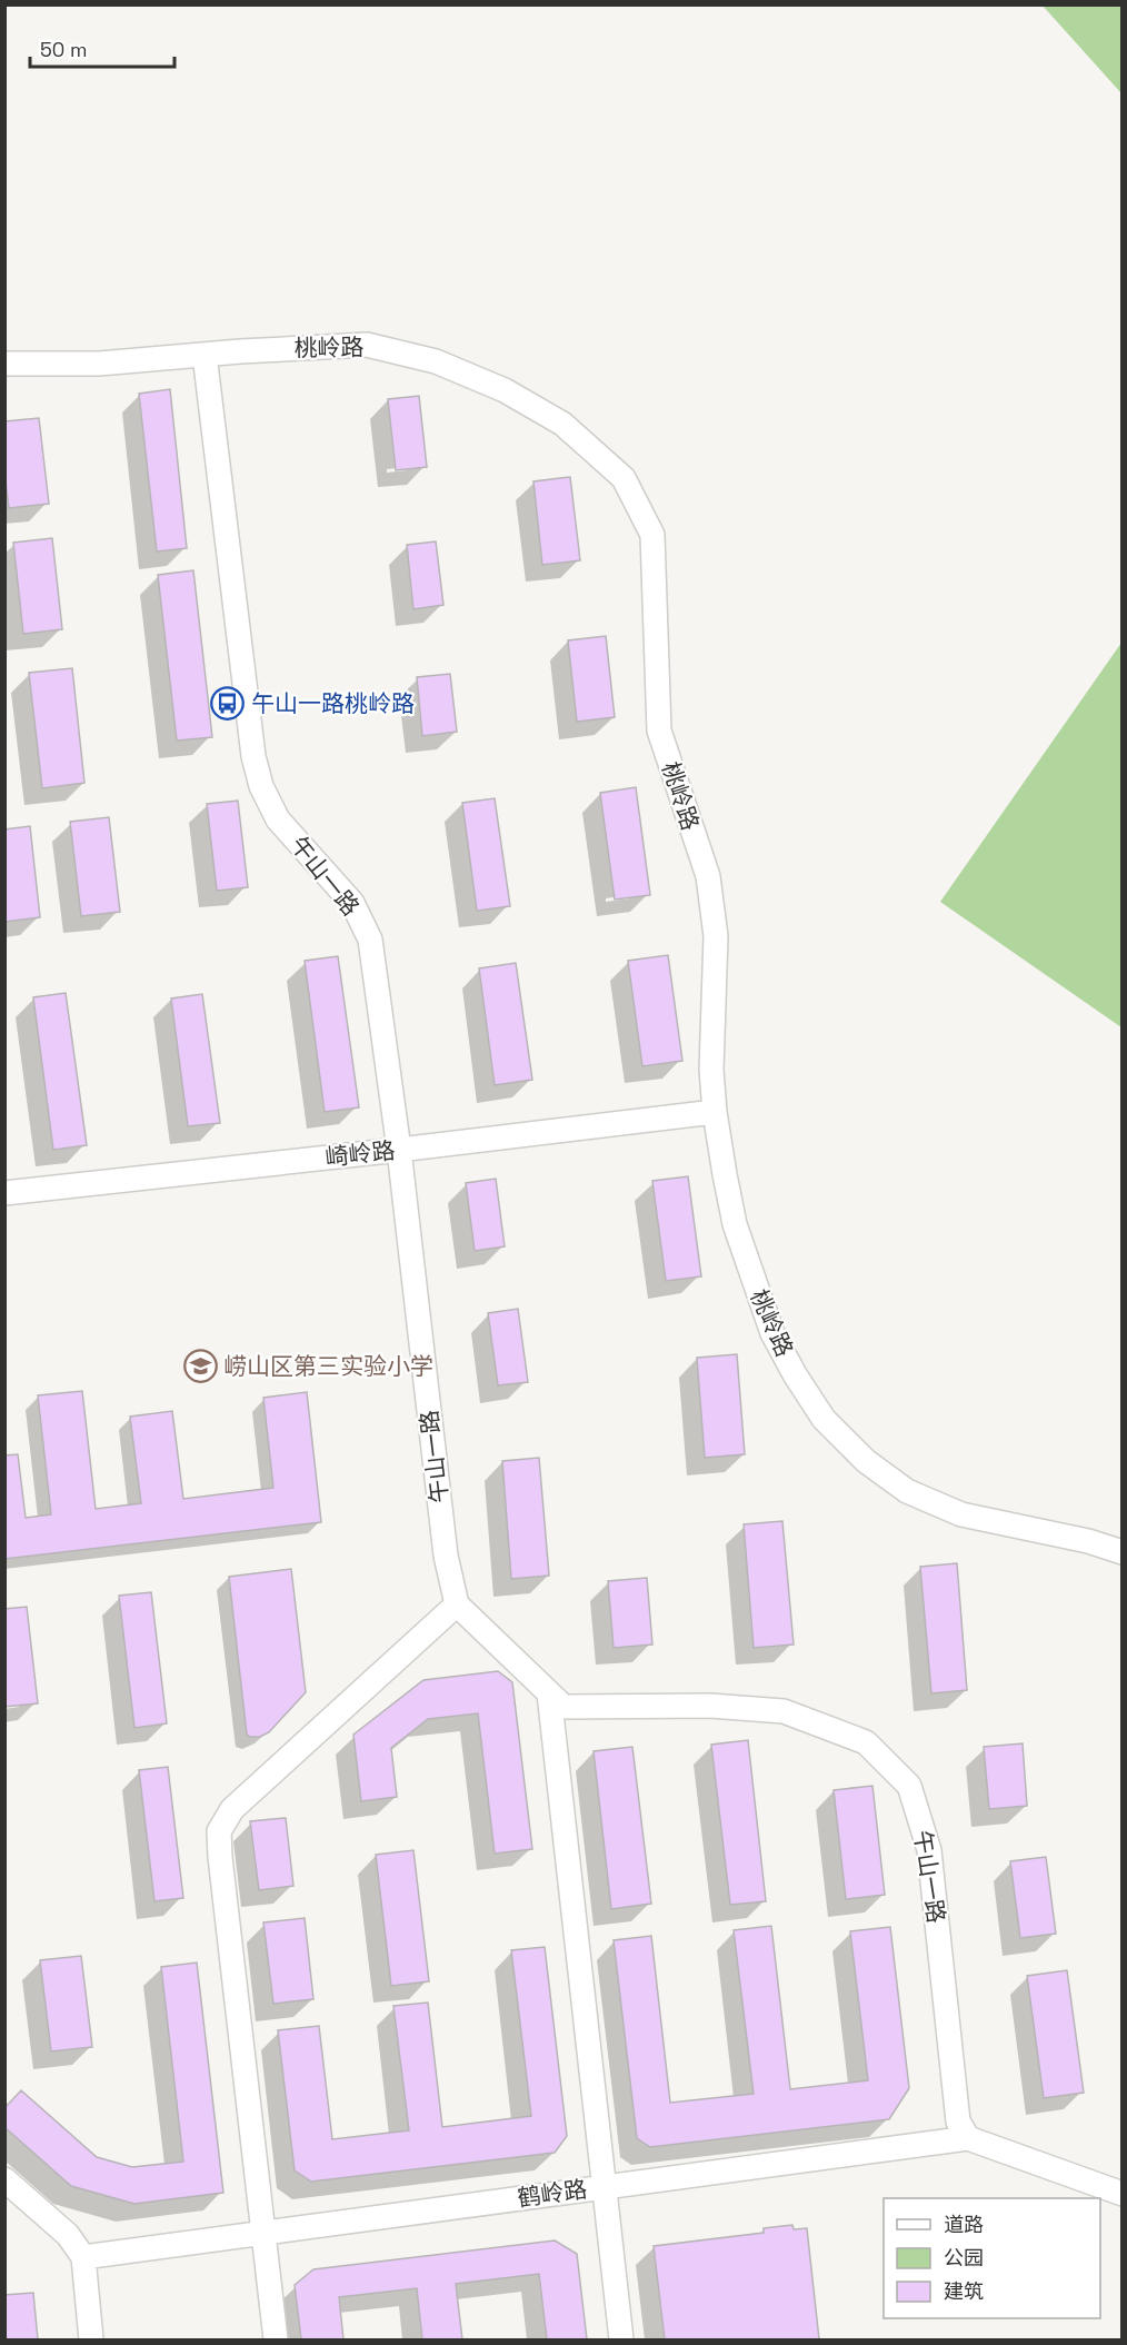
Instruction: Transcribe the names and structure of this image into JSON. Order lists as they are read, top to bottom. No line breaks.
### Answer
{"streets":{"street":["桃岭路","午山一路","崎岭路","鹤岭路"]},"crossings":[["桃岭路","午山一路"],["桃岭路","崎岭路"],["午山一路","崎岭路"],["午山一路","鹤岭路"]],"places":{"bus stop":["午山一路桃岭路"],"school or university":["崂山区第三实验小学"]},"legend":["道路","公园","建筑"],"scale_bar":"50 m"}
